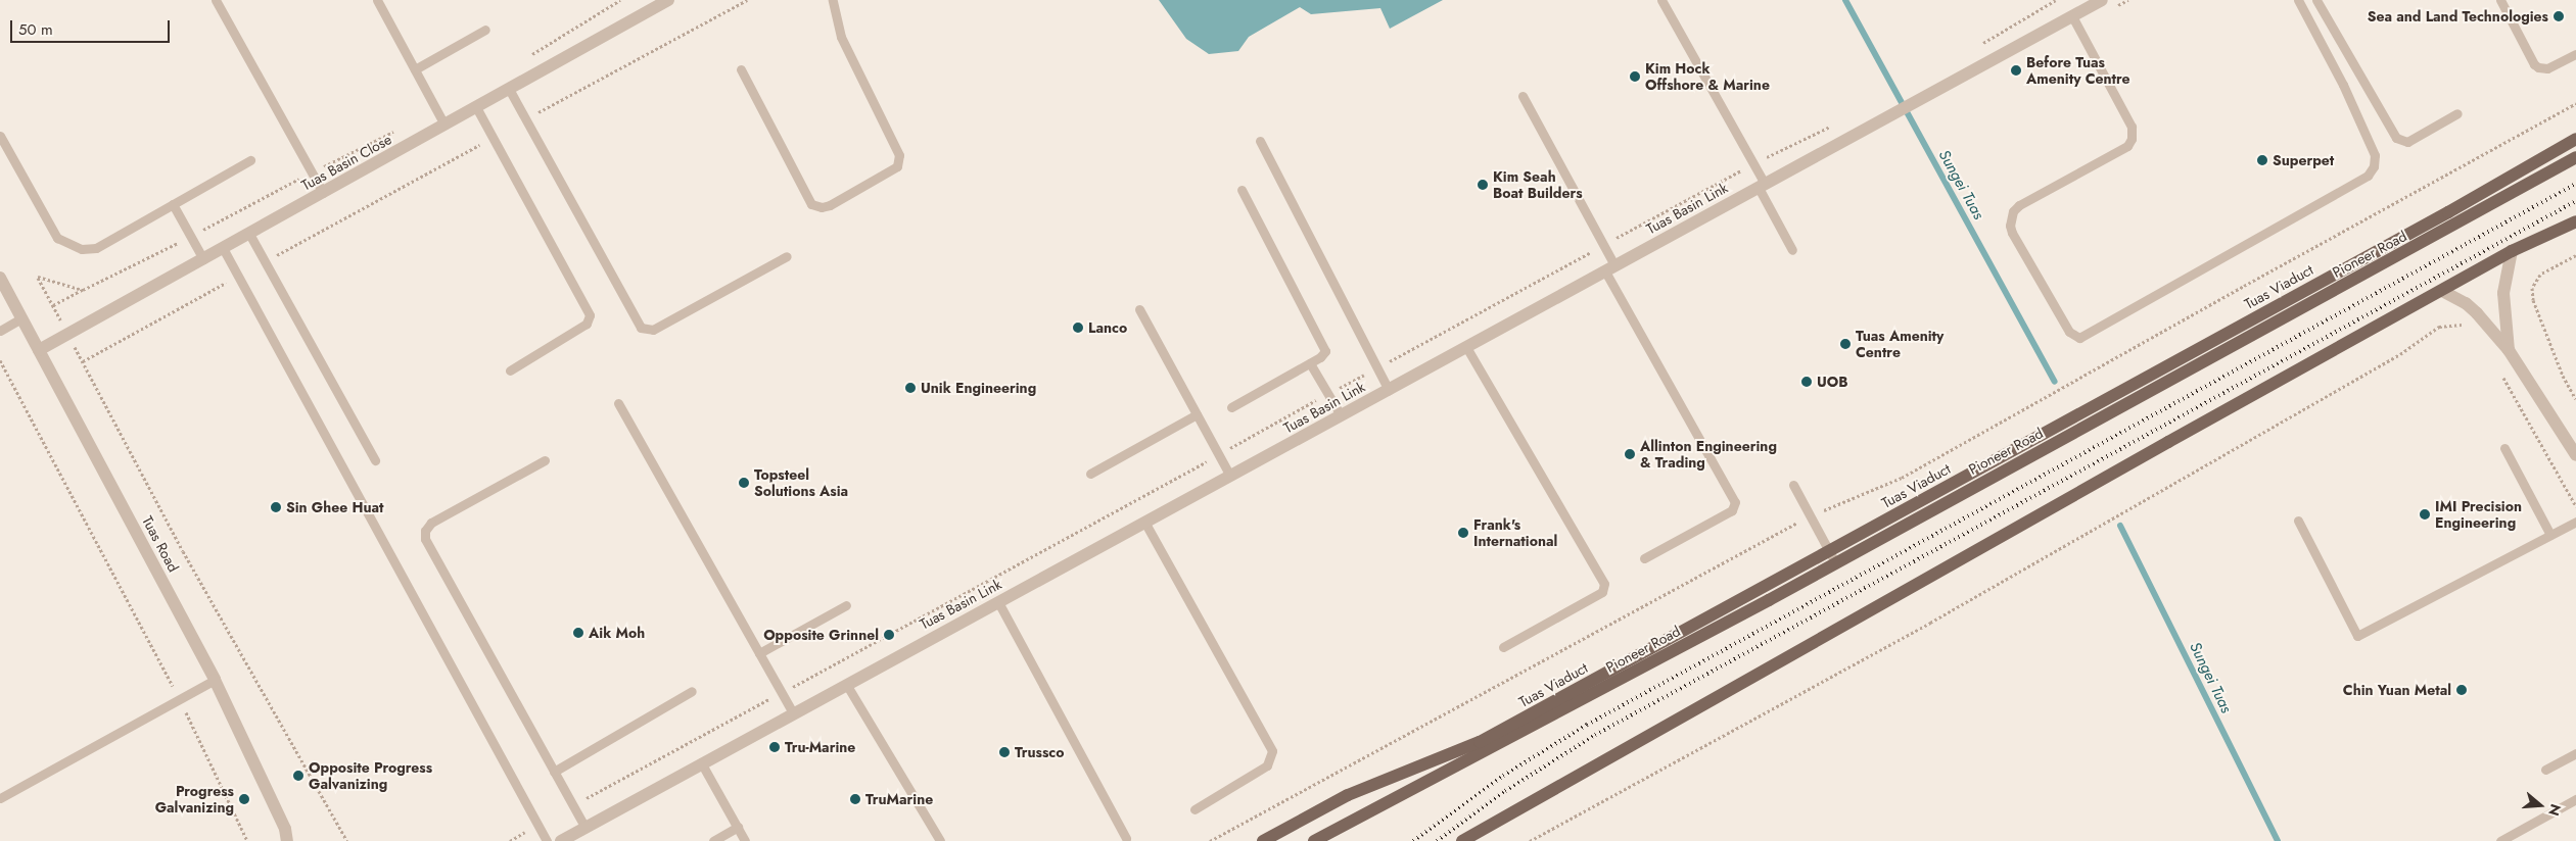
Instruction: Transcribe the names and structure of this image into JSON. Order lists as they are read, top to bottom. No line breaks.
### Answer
{"streets":{"main road":["Pioneer Road","Tuas Viaduct"],"street":["Tuas Basin Close","Tuas Basin Link","Tuas Road"]},"crossings":[["Tuas Basin Close","Tuas Road"]],"water":["Sungei Tuas"],"places":["Sea and Land Technologies","Before Tuas Amenity Centre","Kim Hock Offshore & Marine","Superpet","Kim Seah Boat Builders","Lanco","Tuas Amenity Centre","UOB","Unik Engineering","Allinton Engineering & Trading","Topsteel Solutions Asia","Sin Ghee Huat","IMI Precision Engineering","Frank's International","Aik Moh","Opposite Grinnel","Chin Yuan Metal","Tru-Marine","Trussco","Opposite Progress Galvanizing","Progress Galvanizing","TruMarine"],"scale_bar":"50 m","north":"right"}
